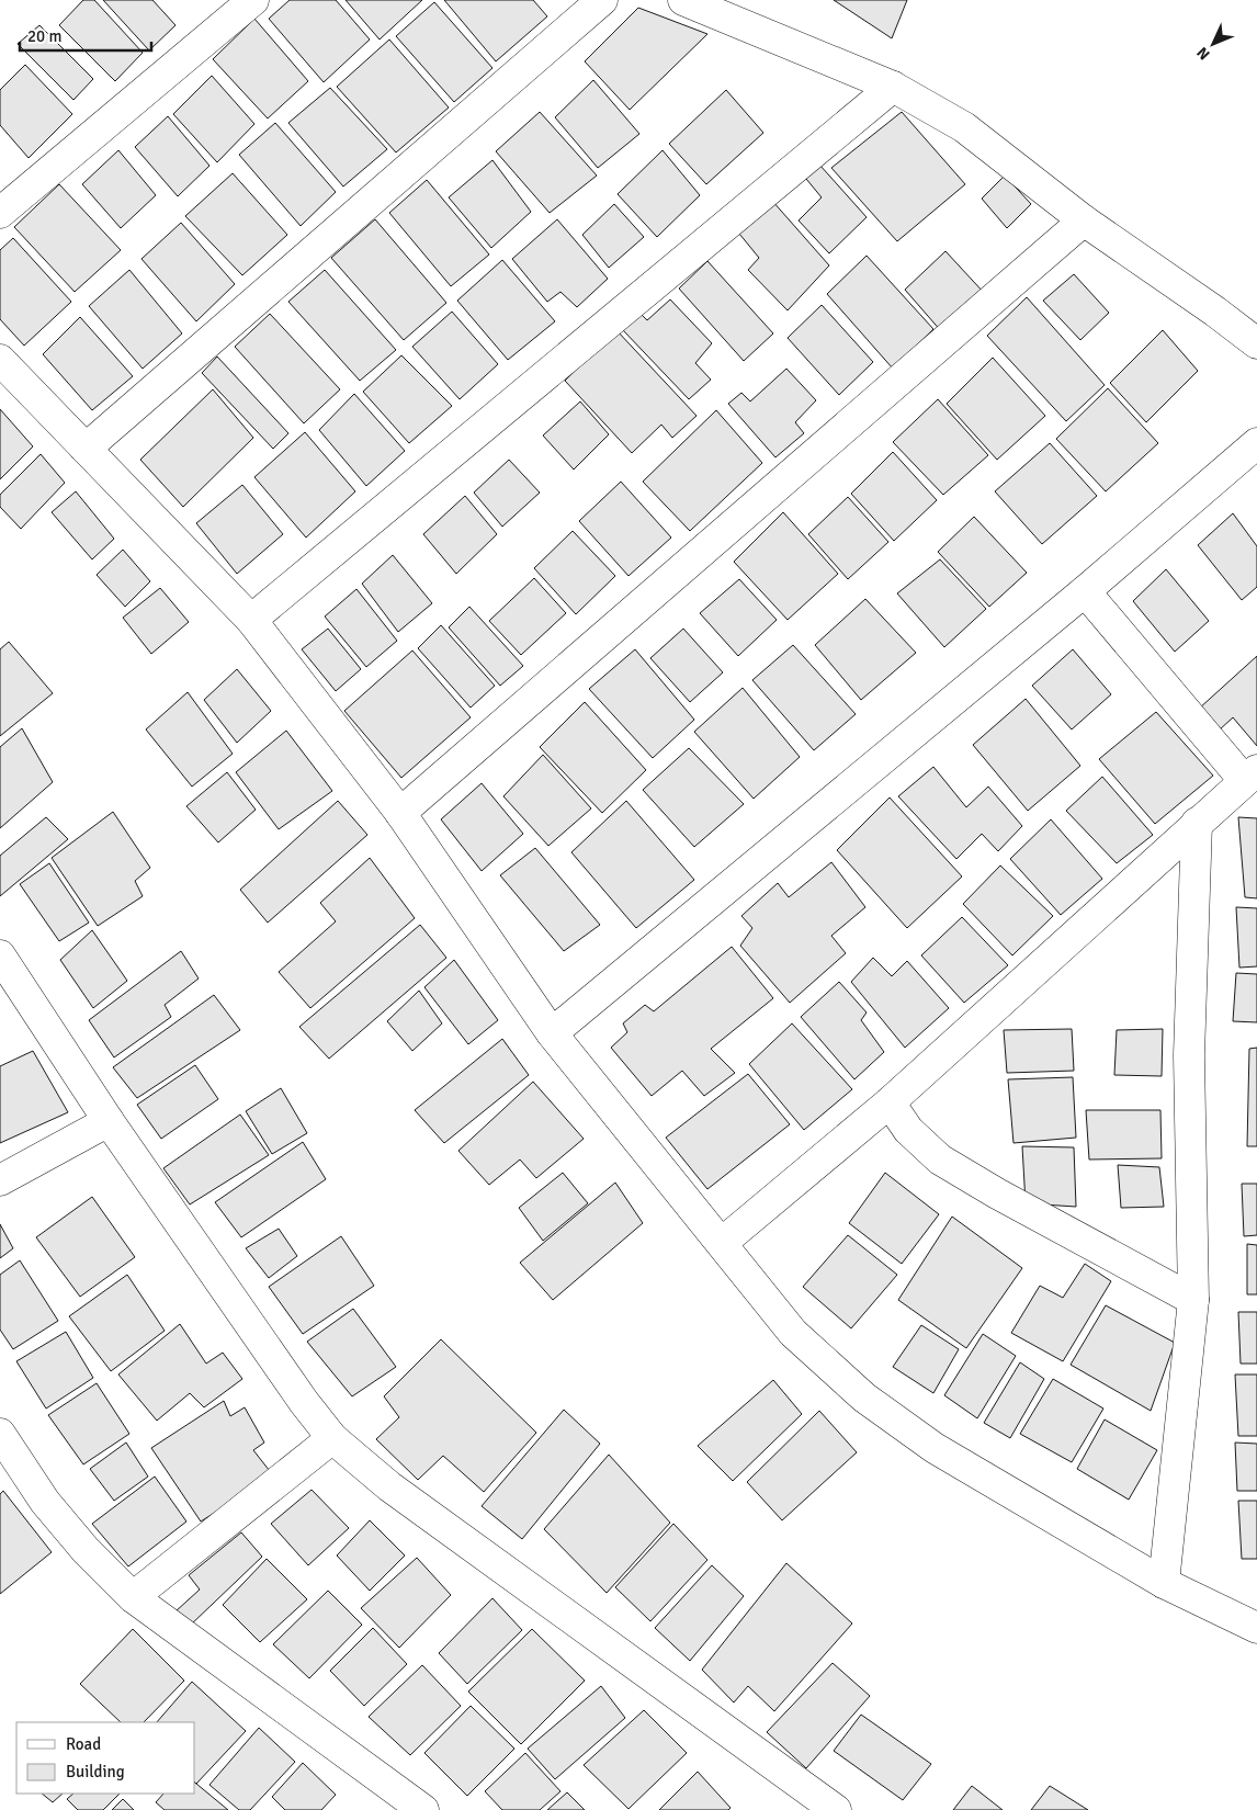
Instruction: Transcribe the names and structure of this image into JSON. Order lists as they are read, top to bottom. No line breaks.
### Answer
{"legend":["Road","Building"],"scale_bar":"20 m","north":"bottom left"}
